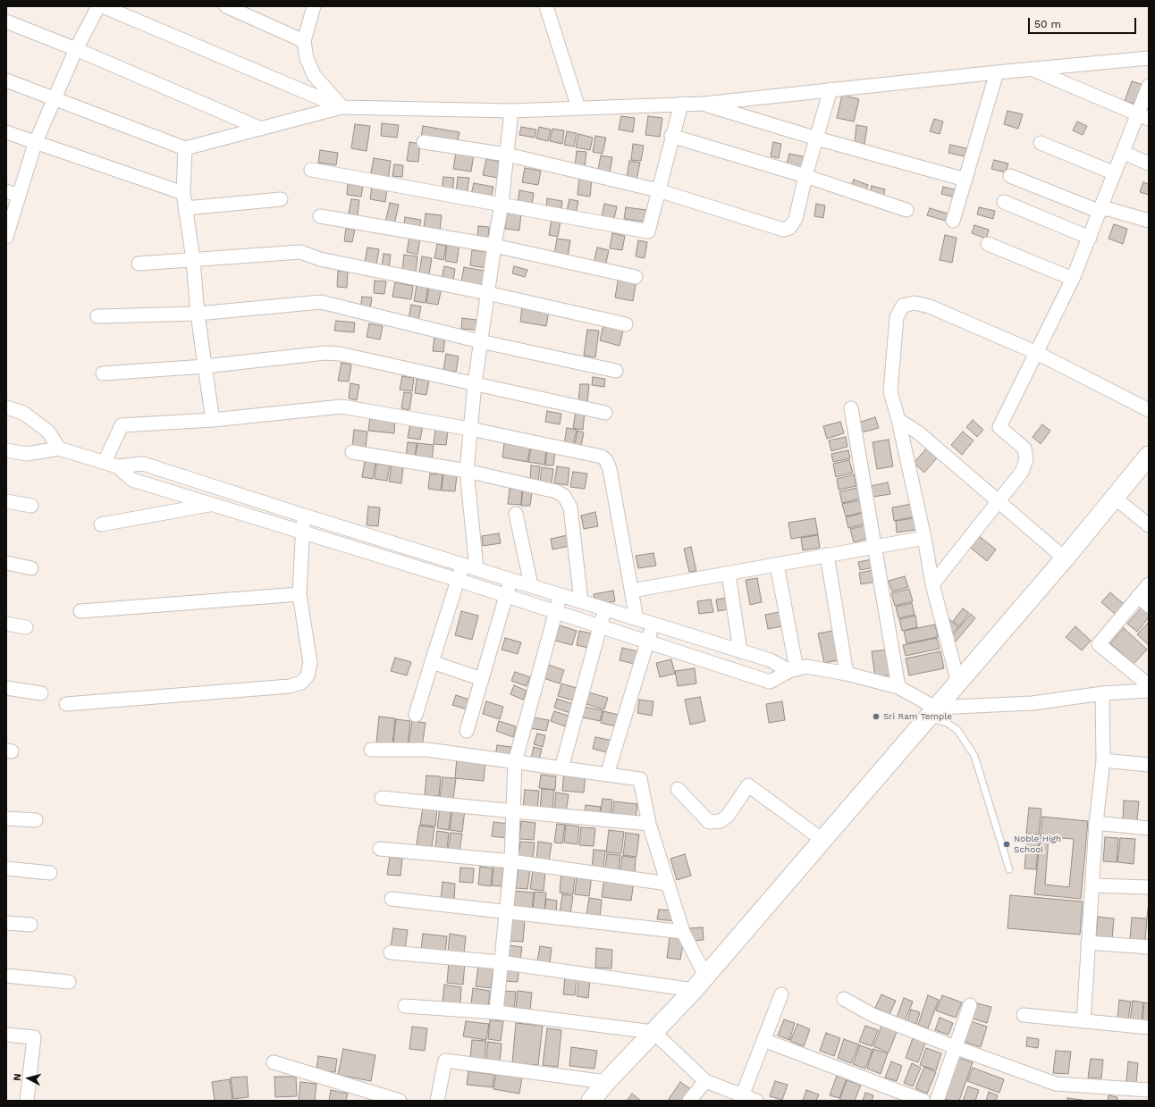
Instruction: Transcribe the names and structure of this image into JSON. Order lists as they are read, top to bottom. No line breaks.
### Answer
{"places":["Sri Ram Temple","Noble High School"],"scale_bar":"50 m","north":"left"}
